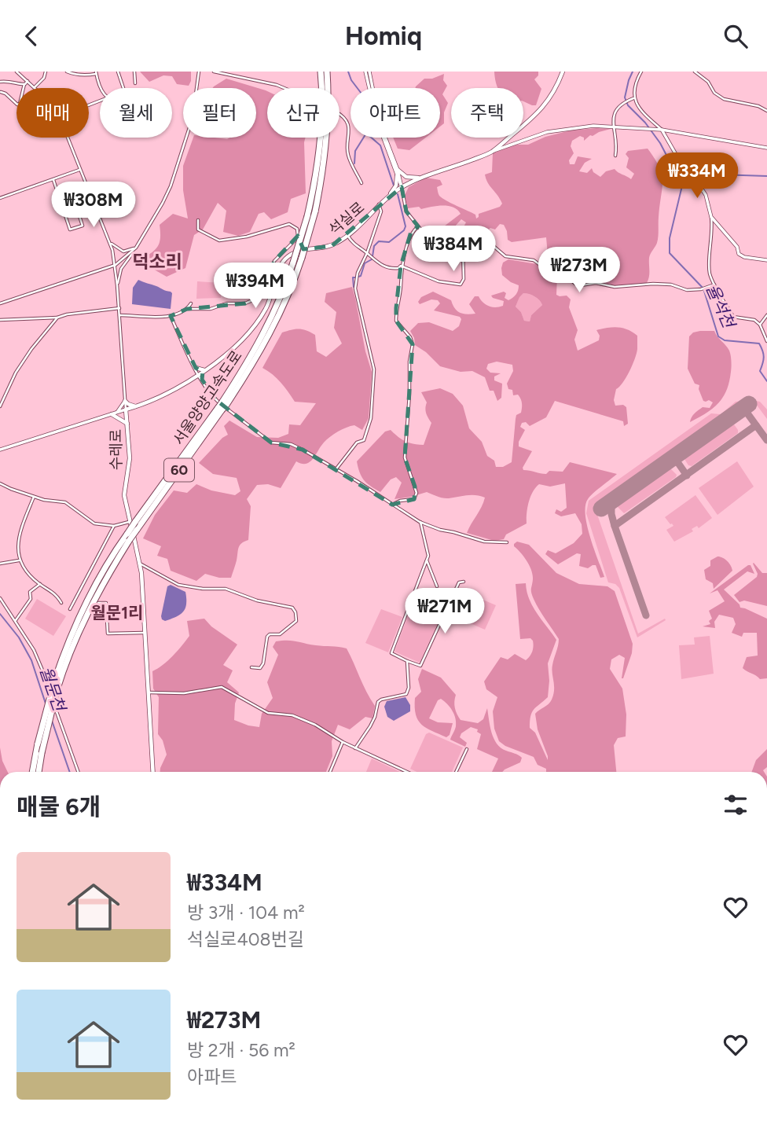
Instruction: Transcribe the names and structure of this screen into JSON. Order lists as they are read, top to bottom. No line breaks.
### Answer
{"streets":{"highway":["서울양양고속도로","60"],"main road":["석실로","수레로"]},"crossings":[["서울양양고속도로","수레로"]],"districts":["덕소리","월문1리"],"water":["율석천","월문천"],"page":{"header":"Homiq","chip":["매매","월세","필터","신규","아파트","주택"],"price":["₩334M","₩308M","₩384M","₩273M","₩394M","₩271M"],"heading":"매물 6개","list":[{"name":"₩334M","note":"방 3개 · 104 m² · 석실로408번길"},{"name":"₩273M","note":"방 2개 · 56 m² · 아파트"}]}}
